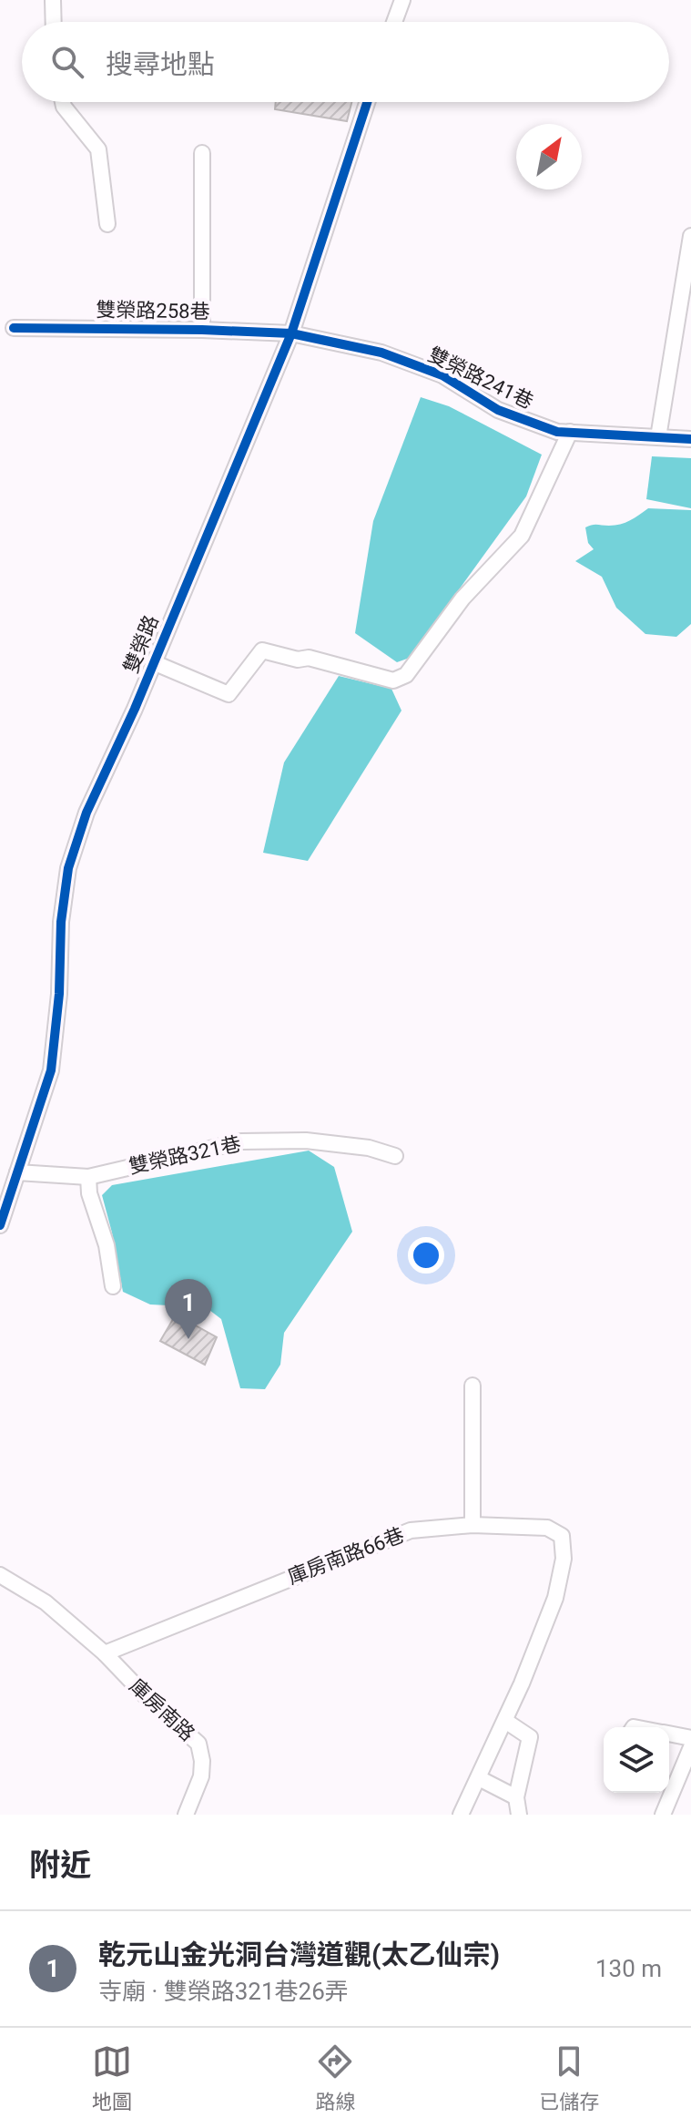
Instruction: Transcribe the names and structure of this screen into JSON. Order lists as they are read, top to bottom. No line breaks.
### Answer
{"streets":{"street":["雙榮路258巷","雙榮路241巷","雙榮路","雙榮路321巷","庫房南路66巷","庫房南路"]},"crossings":[["雙榮路258巷","雙榮路241巷"],["雙榮路258巷","雙榮路"],["雙榮路241巷","雙榮路"],["雙榮路","雙榮路321巷"],["庫房南路66巷","庫房南路"]],"north":"top right","page":{"search":"搜尋地點","pins":"1","heading":"附近","list":[{"mark":"1","name":"乾元山金光洞台灣道觀(太乙仙宗)","note":"寺廟 · 雙榮路321巷26弄","value":"130 m"}],"nav":["地圖","路線","已儲存"]}}
